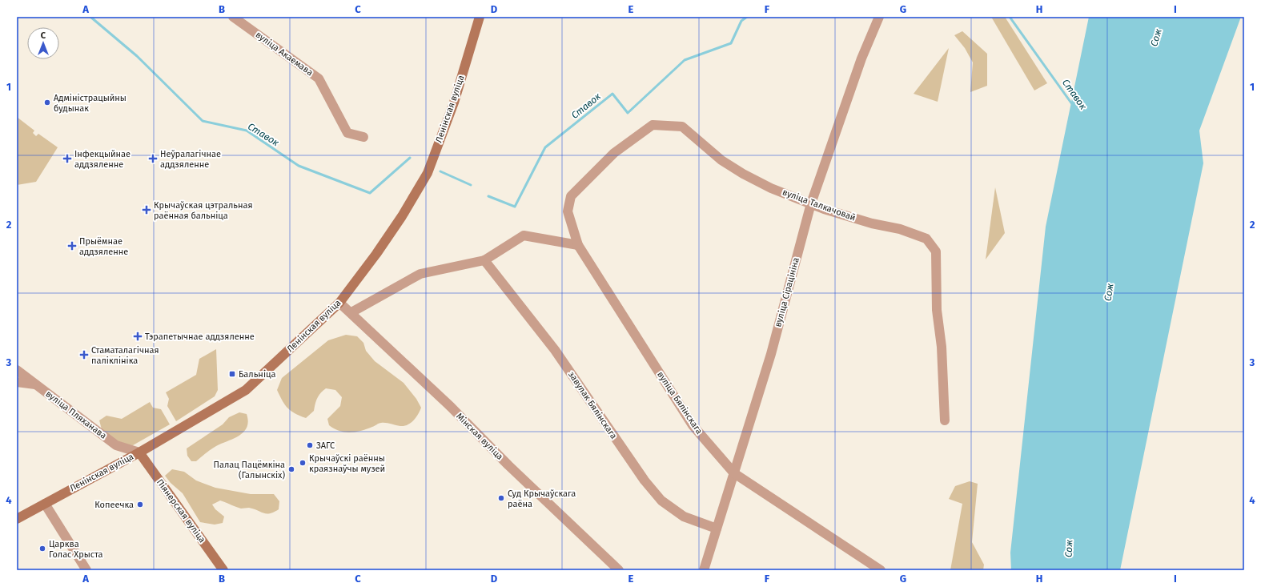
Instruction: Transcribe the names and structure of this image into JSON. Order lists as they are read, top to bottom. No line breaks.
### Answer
{"streets":{"main road":["Ленінская вуліца","Піянерская вуліца"],"street":["вуліца Акаемава","вуліца Талкачовай","вуліца Сірацініна","вуліца Бялінскага","завулак Бялінскага","вуліца Пляханава","Мінская вуліца"]},"crossings":[["Ленінская вуліца","вуліца Пляханава"],["Ленінская вуліца","Мінская вуліца"],["Ленінская вуліца","Піянерская вуліца"],["вуліца Талкачовай","вуліца Сірацініна"],["вуліца Талкачовай","вуліца Бялінскага"],["вуліца Сірацініна","вуліца Бялінскага"],["вуліца Сірацініна","завулак Бялінскага"],["вуліца Пляханава","Піянерская вуліца"]],"water":["Сож","Ставок"],"places":{"other":["Адміністрацыйны будынак","ЗАГС","Крычаўскі раённы краязнаўчы музей","Палац Пацёмкіна (Галынскіх)","Суд Крычаўскага раёна","Копеечка","Царква Голас Хрыста"],"health":["Інфекцыйнае аддзяленне","Неўралагічнае аддзяленне","Крычаўская цэтральная раённая бальніца","Прыёмнае аддзяленне","Тэрапетычнае аддзяленне","Стаматалагічная паліклініка"],"transit":["Бальніца"]},"north":"top","grid":{"columns":["A","B","C","D","E","F","G","H","I"],"rows":["1","2","3","4"]}}
